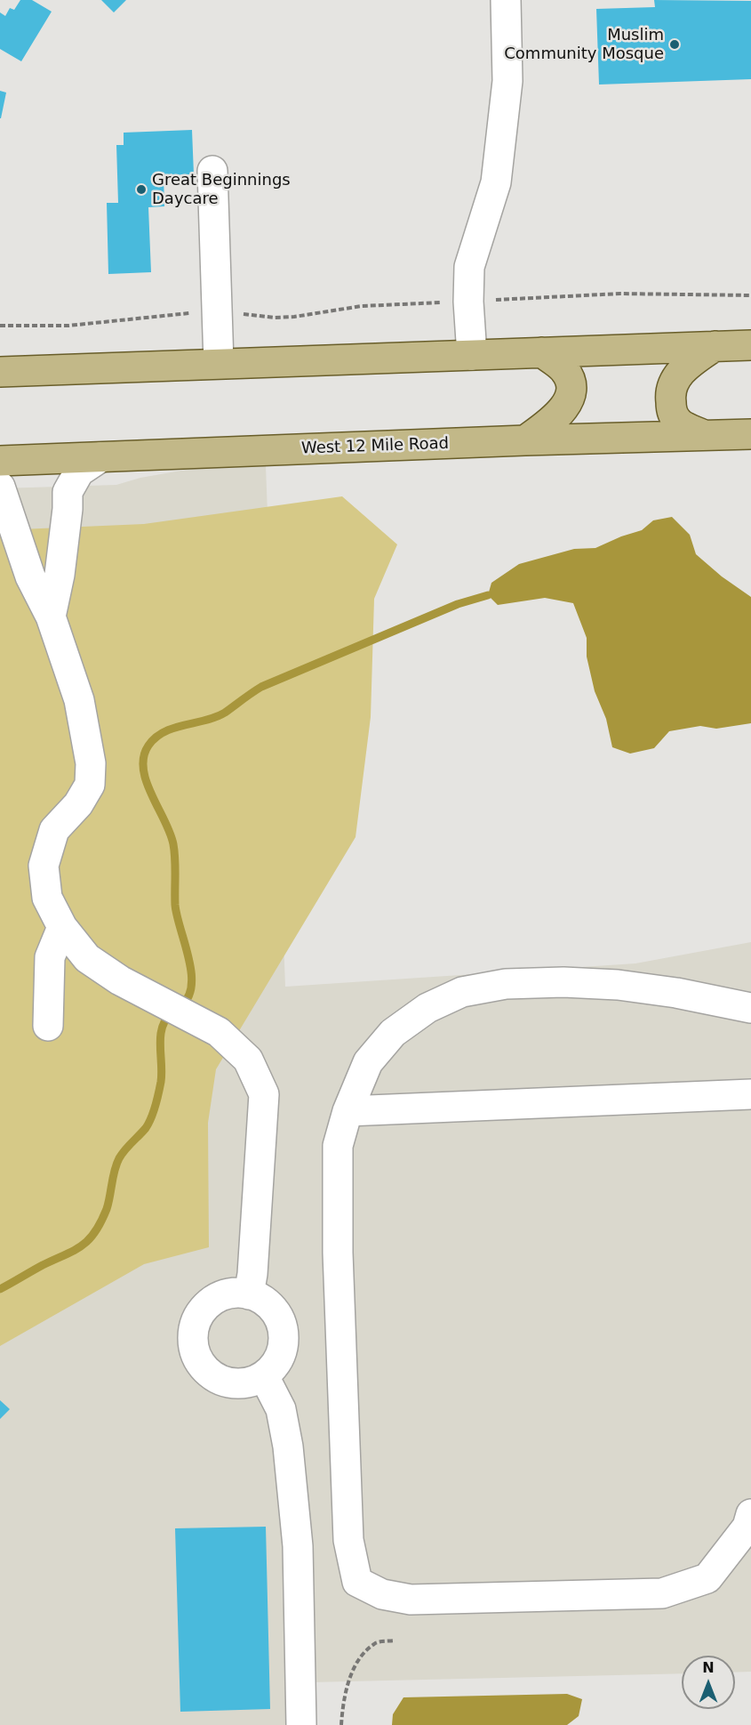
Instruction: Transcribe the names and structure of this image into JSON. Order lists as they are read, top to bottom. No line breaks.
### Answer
{"streets":{"main road":["West 12 Mile Road"]},"places":["Muslim Community Mosque","Great Beginnings Daycare"],"north":"top"}
